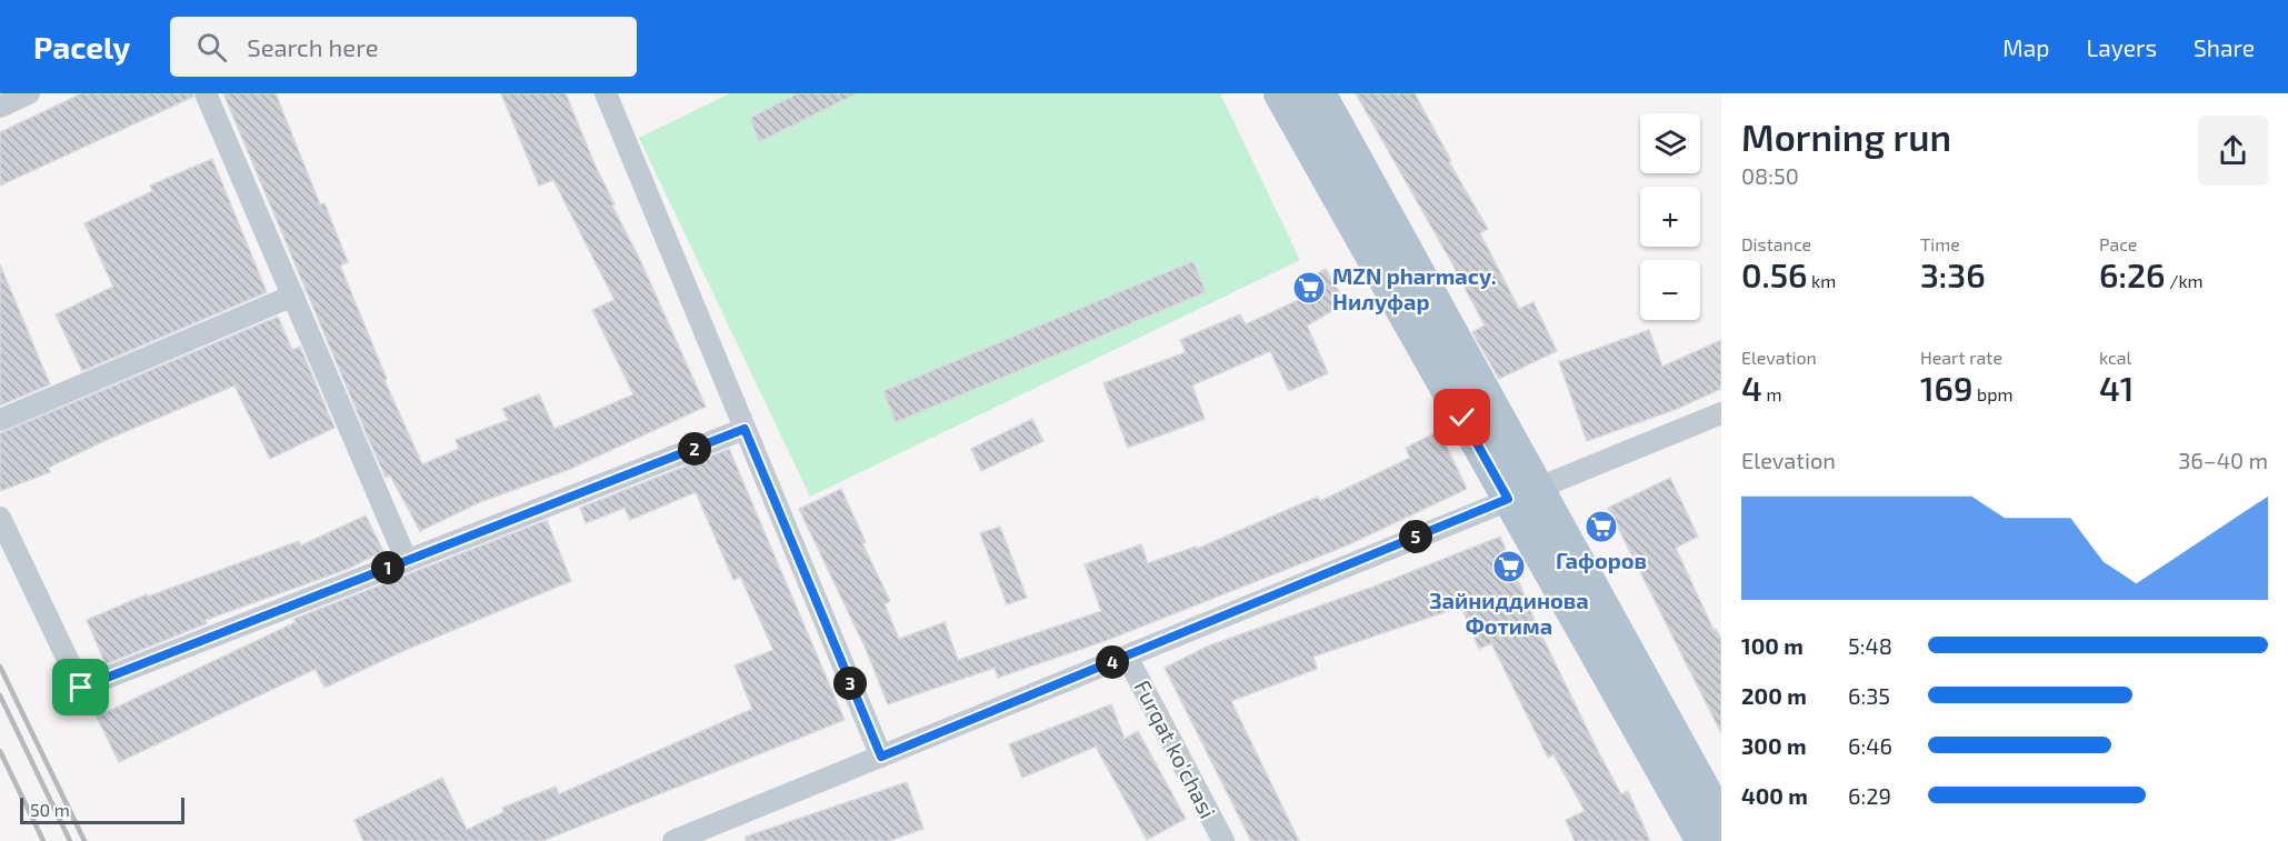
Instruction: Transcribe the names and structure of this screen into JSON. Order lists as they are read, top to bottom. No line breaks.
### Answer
{"streets":{"street":["Furqat ko'chasi"]},"places":{"supermarket":["MZN pharmacy. Нилуфар","Гафоров","Зайниддинова Фотима"]},"scale_bar":"50 m","page":{"header":"Pacely","search":"Search here","nav":["Map","Layers","Share"],"heading":["Morning run","08:50"],"map_buttons":["+","−"],"stats":[["Distance","0.56 km"],["Time","3:36"],["Pace","6:26 /km"],["Elevation","4 m"],["Heart rate","169 bpm"],["kcal","41"]],"pins":["2","5","1","4","3"],"chart":["Elevation","36–40 m"],"list":[{"name":"100 m","note":"5:48"},{"name":"200 m","note":"6:35"},{"name":"300 m","note":"6:46"},{"name":"400 m","note":"6:29"}],"scale":"50 m"}}
